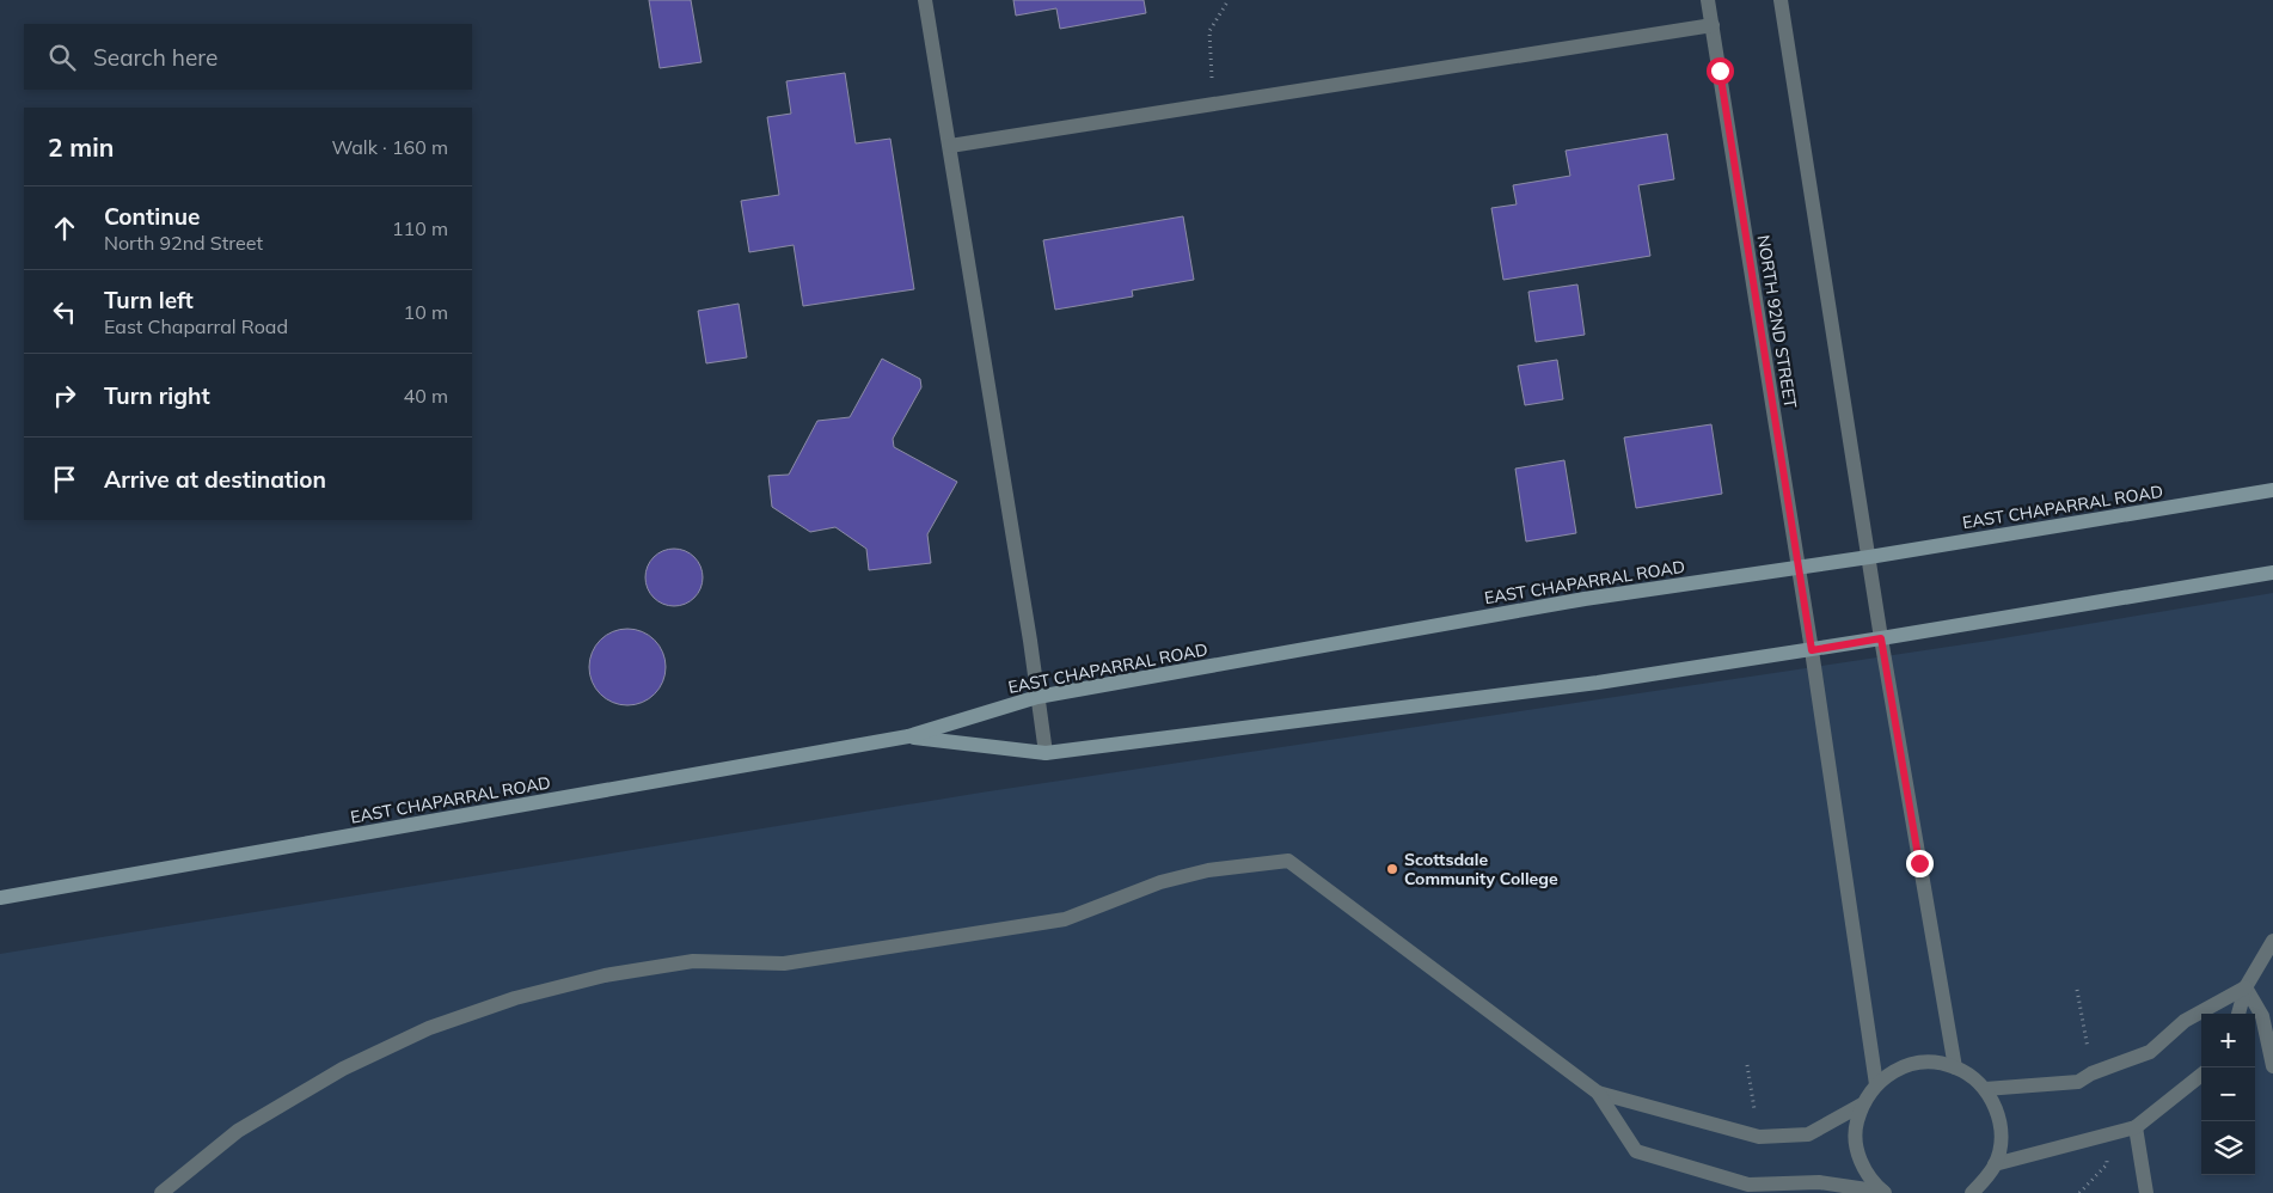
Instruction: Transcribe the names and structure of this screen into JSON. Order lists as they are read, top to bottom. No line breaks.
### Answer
{"streets":{"street":["NORTH 92ND STREET","EAST CHAPARRAL ROAD"]},"crossings":[["NORTH 92ND STREET","EAST CHAPARRAL ROAD"]],"places":["Scottsdale Community College"],"page":{"search":"Search here","heading":["2 min","Walk · 160 m"],"list":[["Continue","North 92nd Street","110 m"],["Turn left","East Chaparral Road","10 m"],["Turn right","40 m"],"Arrive at destination"],"map_buttons":["+","−"]}}
